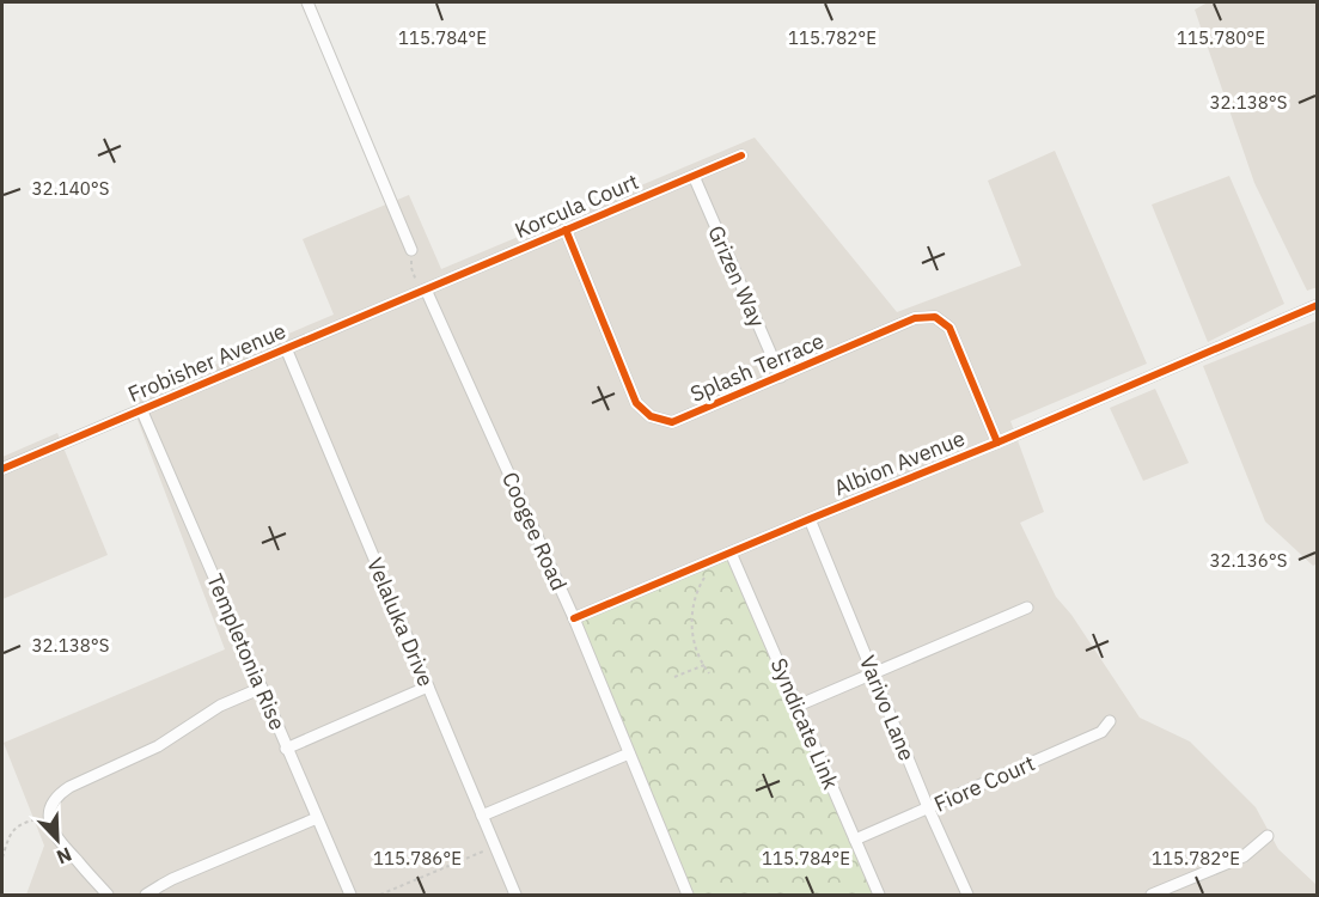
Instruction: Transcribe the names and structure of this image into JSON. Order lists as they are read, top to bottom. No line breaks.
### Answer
{"streets":{"street":["Korcula Court","Grizen Way","Frobisher Avenue","Splash Terrace","Albion Avenue","Coogee Road","Velaluka Drive","Templetonia Rise","Varivo Lane","Syndicate Link","Fiore Court"]},"crossings":[["Korcula Court","Grizen Way"],["Korcula Court","Frobisher Avenue"],["Korcula Court","Splash Terrace"],["Korcula Court","Coogee Road"],["Grizen Way","Splash Terrace"],["Frobisher Avenue","Coogee Road"],["Frobisher Avenue","Velaluka Drive"],["Frobisher Avenue","Templetonia Rise"],["Splash Terrace","Albion Avenue"],["Albion Avenue","Coogee Road"],["Albion Avenue","Varivo Lane"],["Albion Avenue","Syndicate Link"],["Varivo Lane","Fiore Court"],["Syndicate Link","Fiore Court"]],"north":"bottom right","coordinates":["115.784°E","115.782°E","115.780°E","32.138°S","32.140°S","32.136°S","115.786°E"]}
